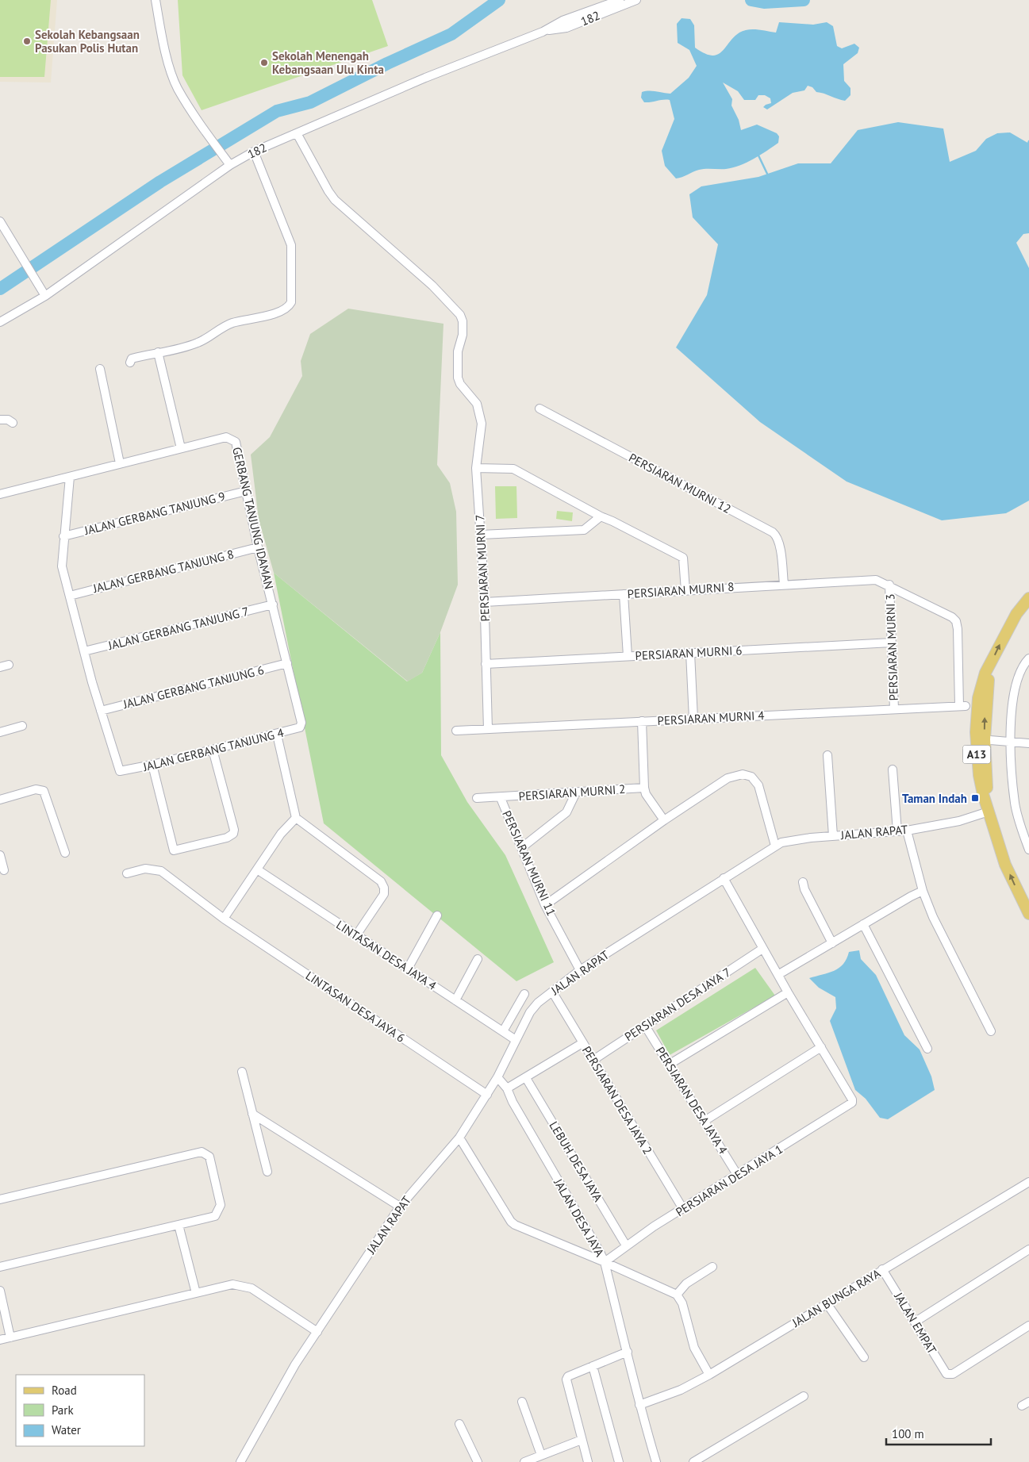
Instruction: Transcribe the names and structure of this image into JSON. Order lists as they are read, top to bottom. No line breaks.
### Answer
{"streets":{"main road":["A13"],"street":["182","PERSIARAN MURNI 12","JALAN GERBANG TANJUNG 9","GERBANG TANJUNG IDAMAN","PERSIARAN MURNI 7","JALAN GERBANG TANJUNG 8","PERSIARAN MURNI 8","JALAN GERBANG TANJUNG 7","PERSIARAN MURNI 3","PERSIARAN MURNI 6","JALAN GERBANG TANJUNG 6","PERSIARAN MURNI 4","JALAN GERBANG TANJUNG 4","PERSIARAN MURNI 2","JALAN RAPAT","PERSIARAN MURNI 11","LINTASAN DESA JAYA 4","PERSIARAN DESA JAYA 7","LINTASAN DESA JAYA 6","PERSIARAN DESA JAYA 2","PERSIARAN DESA JAYA 4","LEBUH DESA JAYA","PERSIARAN DESA JAYA 1","JALAN DESA JAYA","JALAN BUNGA RAYA","JALAN EMPAT"]},"crossings":[["182","PERSIARAN MURNI 7"],["PERSIARAN MURNI 12","PERSIARAN MURNI 8"],["JALAN GERBANG TANJUNG 9","GERBANG TANJUNG IDAMAN"],["GERBANG TANJUNG IDAMAN","JALAN GERBANG TANJUNG 8"],["GERBANG TANJUNG IDAMAN","JALAN GERBANG TANJUNG 7"],["GERBANG TANJUNG IDAMAN","JALAN GERBANG TANJUNG 6"],["GERBANG TANJUNG IDAMAN","JALAN GERBANG TANJUNG 4"],["PERSIARAN MURNI 7","PERSIARAN MURNI 8"],["PERSIARAN MURNI 7","PERSIARAN MURNI 6"],["PERSIARAN MURNI 7","PERSIARAN MURNI 4"],["PERSIARAN MURNI 8","PERSIARAN MURNI 3"],["PERSIARAN MURNI 3","PERSIARAN MURNI 6"],["PERSIARAN MURNI 3","PERSIARAN MURNI 4"],["JALAN GERBANG TANJUNG 6","JALAN GERBANG TANJUNG 4"],["A13","JALAN RAPAT"],["PERSIARAN MURNI 2","PERSIARAN MURNI 11"],["JALAN RAPAT","PERSIARAN MURNI 11"],["JALAN RAPAT","LINTASAN DESA JAYA 4"],["JALAN RAPAT","LINTASAN DESA JAYA 6"],["JALAN RAPAT","PERSIARAN DESA JAYA 2"],["JALAN RAPAT","JALAN DESA JAYA"],["PERSIARAN DESA JAYA 7","PERSIARAN DESA JAYA 2"],["PERSIARAN DESA JAYA 7","PERSIARAN DESA JAYA 4"],["PERSIARAN DESA JAYA 2","PERSIARAN DESA JAYA 1"],["PERSIARAN DESA JAYA 4","PERSIARAN DESA JAYA 1"],["LEBUH DESA JAYA","PERSIARAN DESA JAYA 1"],["PERSIARAN DESA JAYA 1","JALAN DESA JAYA"],["JALAN DESA JAYA","JALAN BUNGA RAYA"],["JALAN BUNGA RAYA","JALAN EMPAT"]],"places":{"other":["Sekolah Kebangsaan Pasukan Polis Hutan","Sekolah Menengah Kebangsaan Ulu Kinta"],"transit":["Taman Indah"]},"legend":["Road","Park","Water"],"scale_bar":"100 m"}
